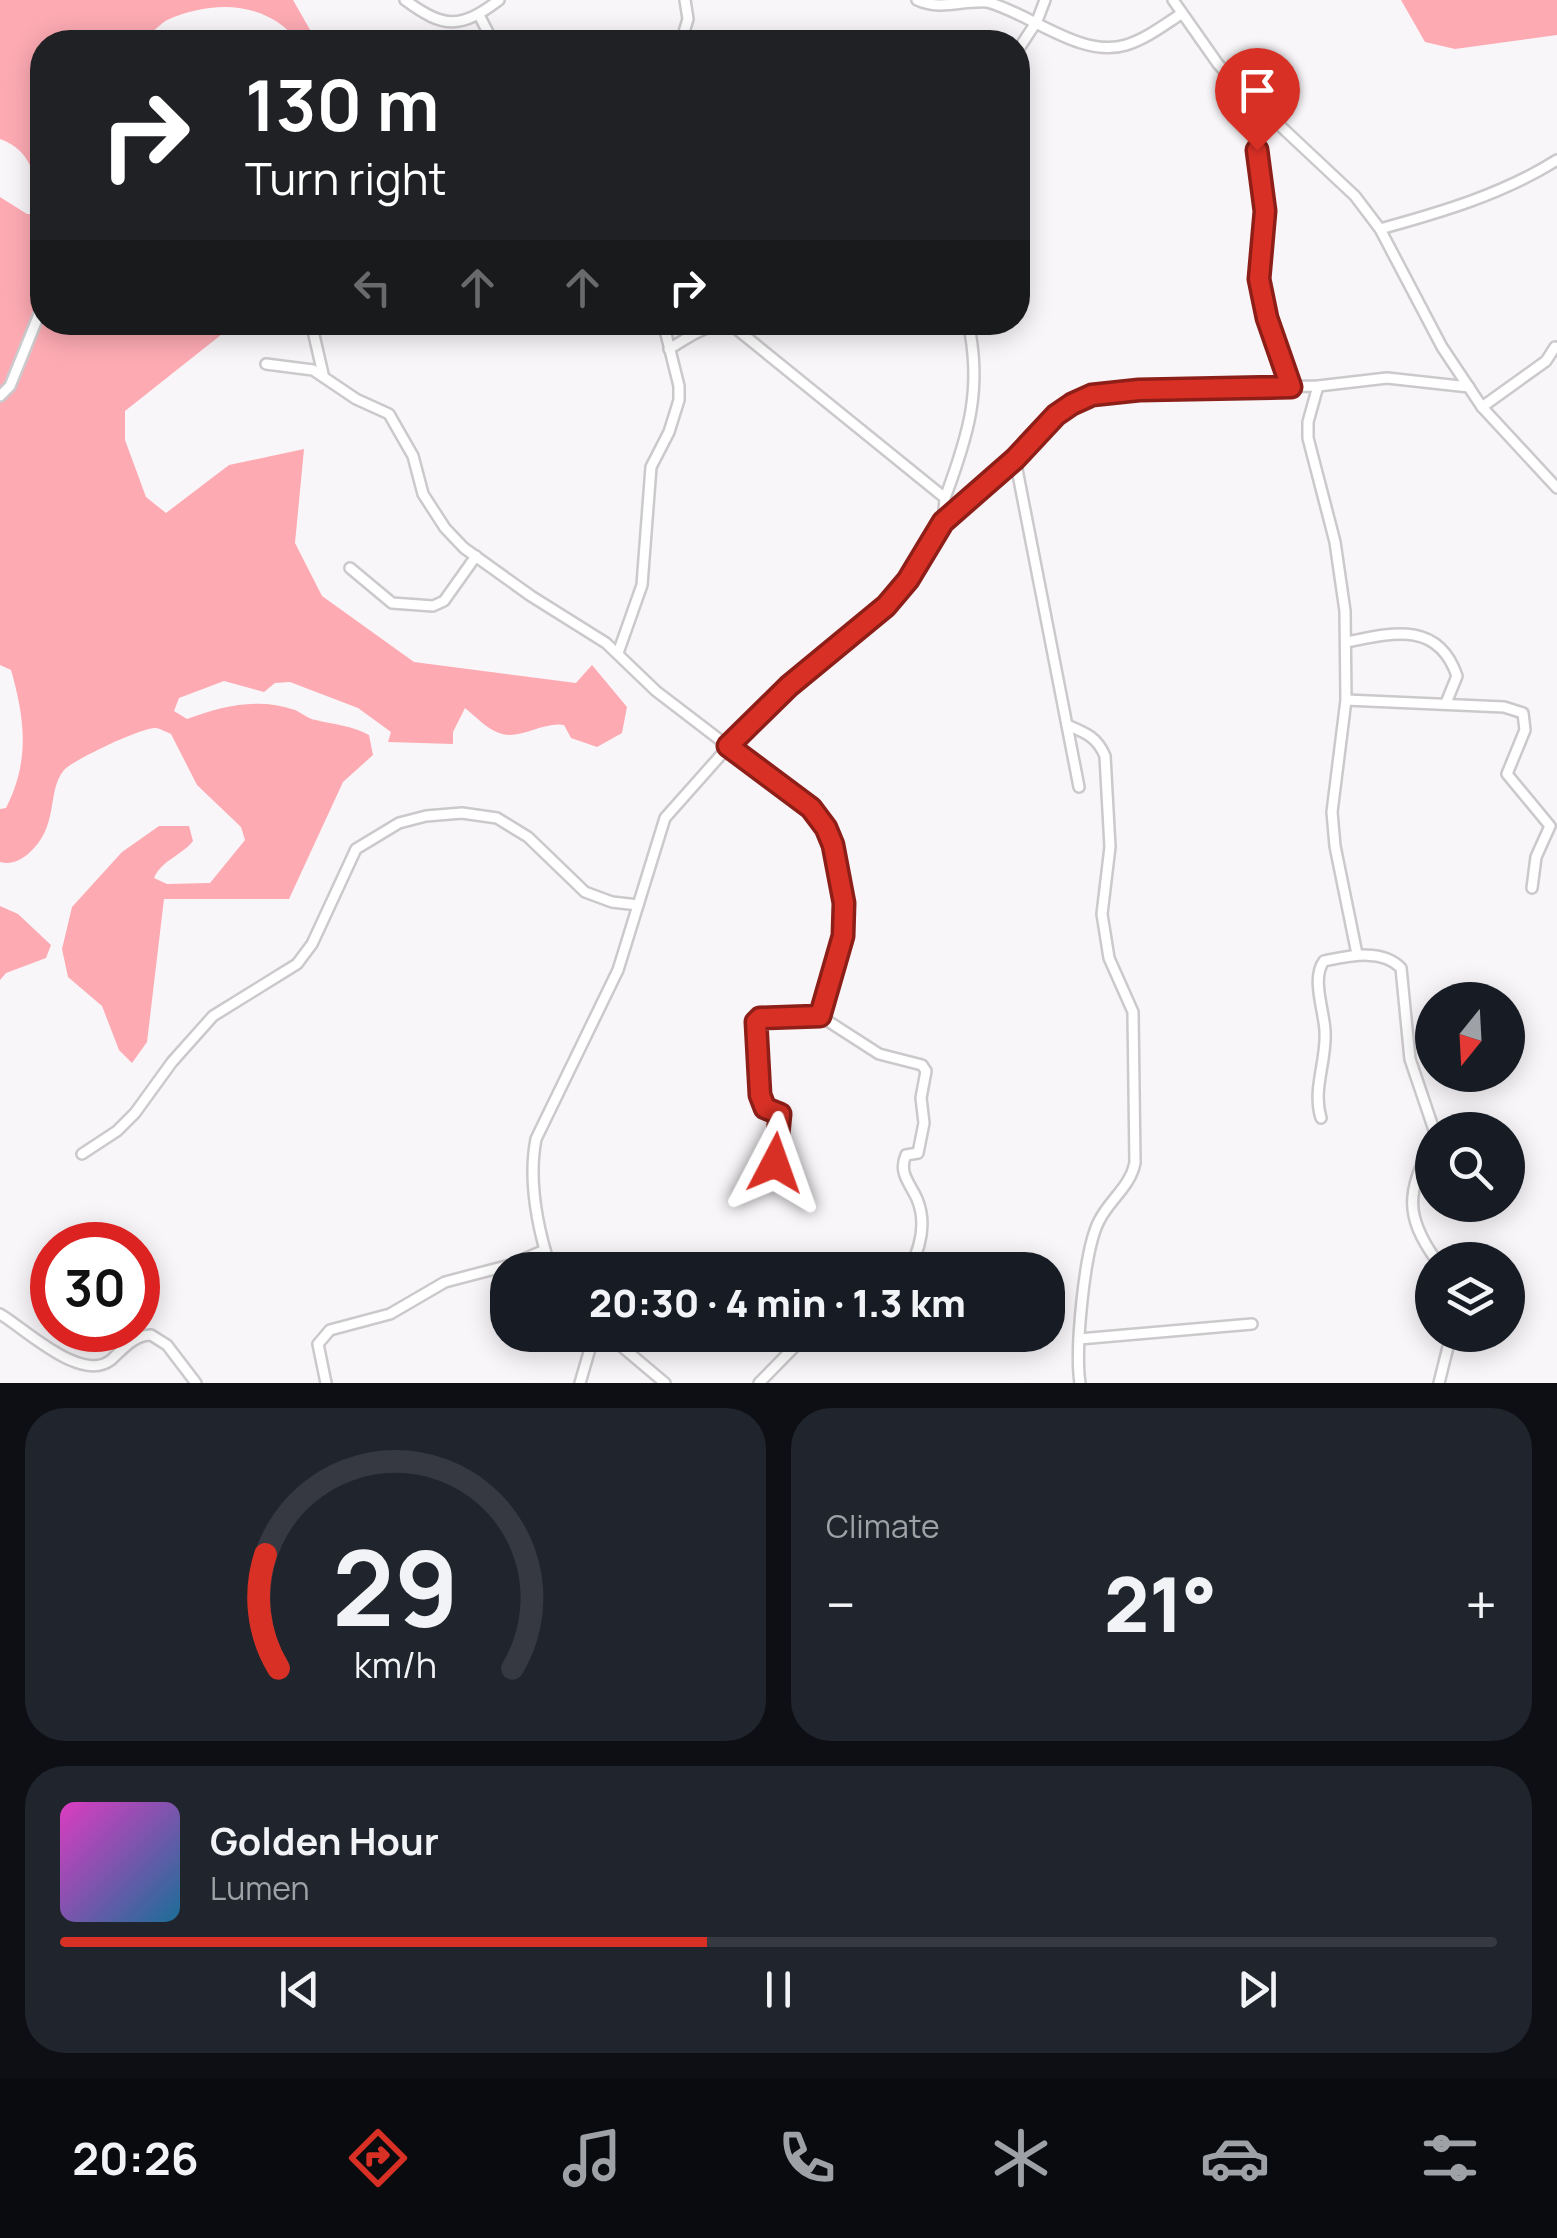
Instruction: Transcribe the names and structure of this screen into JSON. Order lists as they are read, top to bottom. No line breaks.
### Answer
{"north":"bottom","page":{"turn":["130 m","Turn right"],"limit":"30","trip":"20:30 · 4 min · 1.3 km","tile":"Climate","heat":["−","21°","+"],"song":["Golden Hour","Lumen"],"tabs":"20:26","gauge":["29","km/h"]}}
